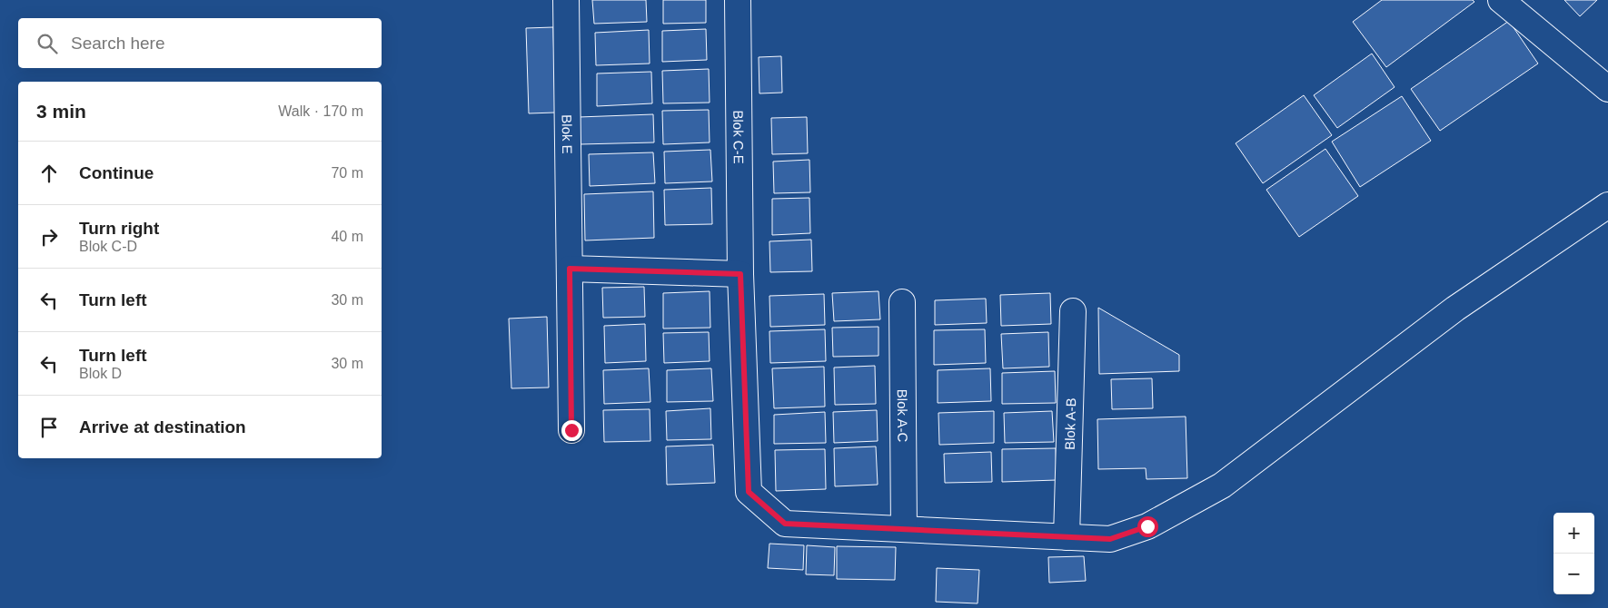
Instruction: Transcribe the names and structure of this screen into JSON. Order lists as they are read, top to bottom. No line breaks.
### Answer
{"streets":{"street":["Blok E","Blok C-E","Blok A-C","Blok A-B"]},"crossings":[["Blok C-E","Blok A-C"]],"page":{"search":"Search here","heading":["3 min","Walk · 170 m"],"list":[["Continue","70 m"],["Turn right","Blok C-D","40 m"],["Turn left","30 m"],["Turn left","Blok D","30 m"],"Arrive at destination"],"map_buttons":["+","−"]}}
